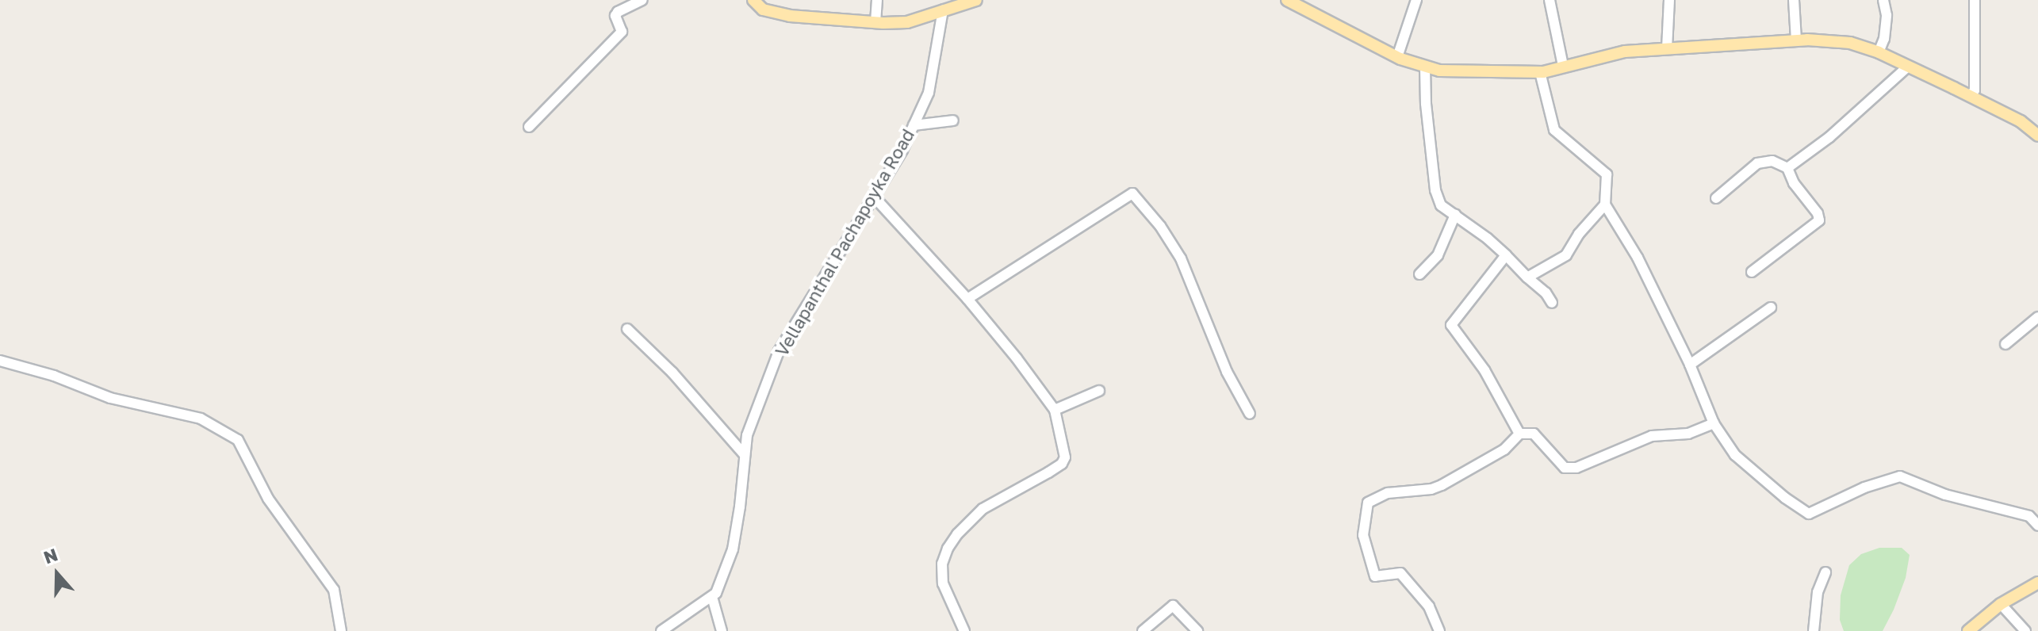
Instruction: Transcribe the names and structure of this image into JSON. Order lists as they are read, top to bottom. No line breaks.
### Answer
{"streets":{"street":["Vellapanthal Pachapoyka Road"]},"north":"top"}
